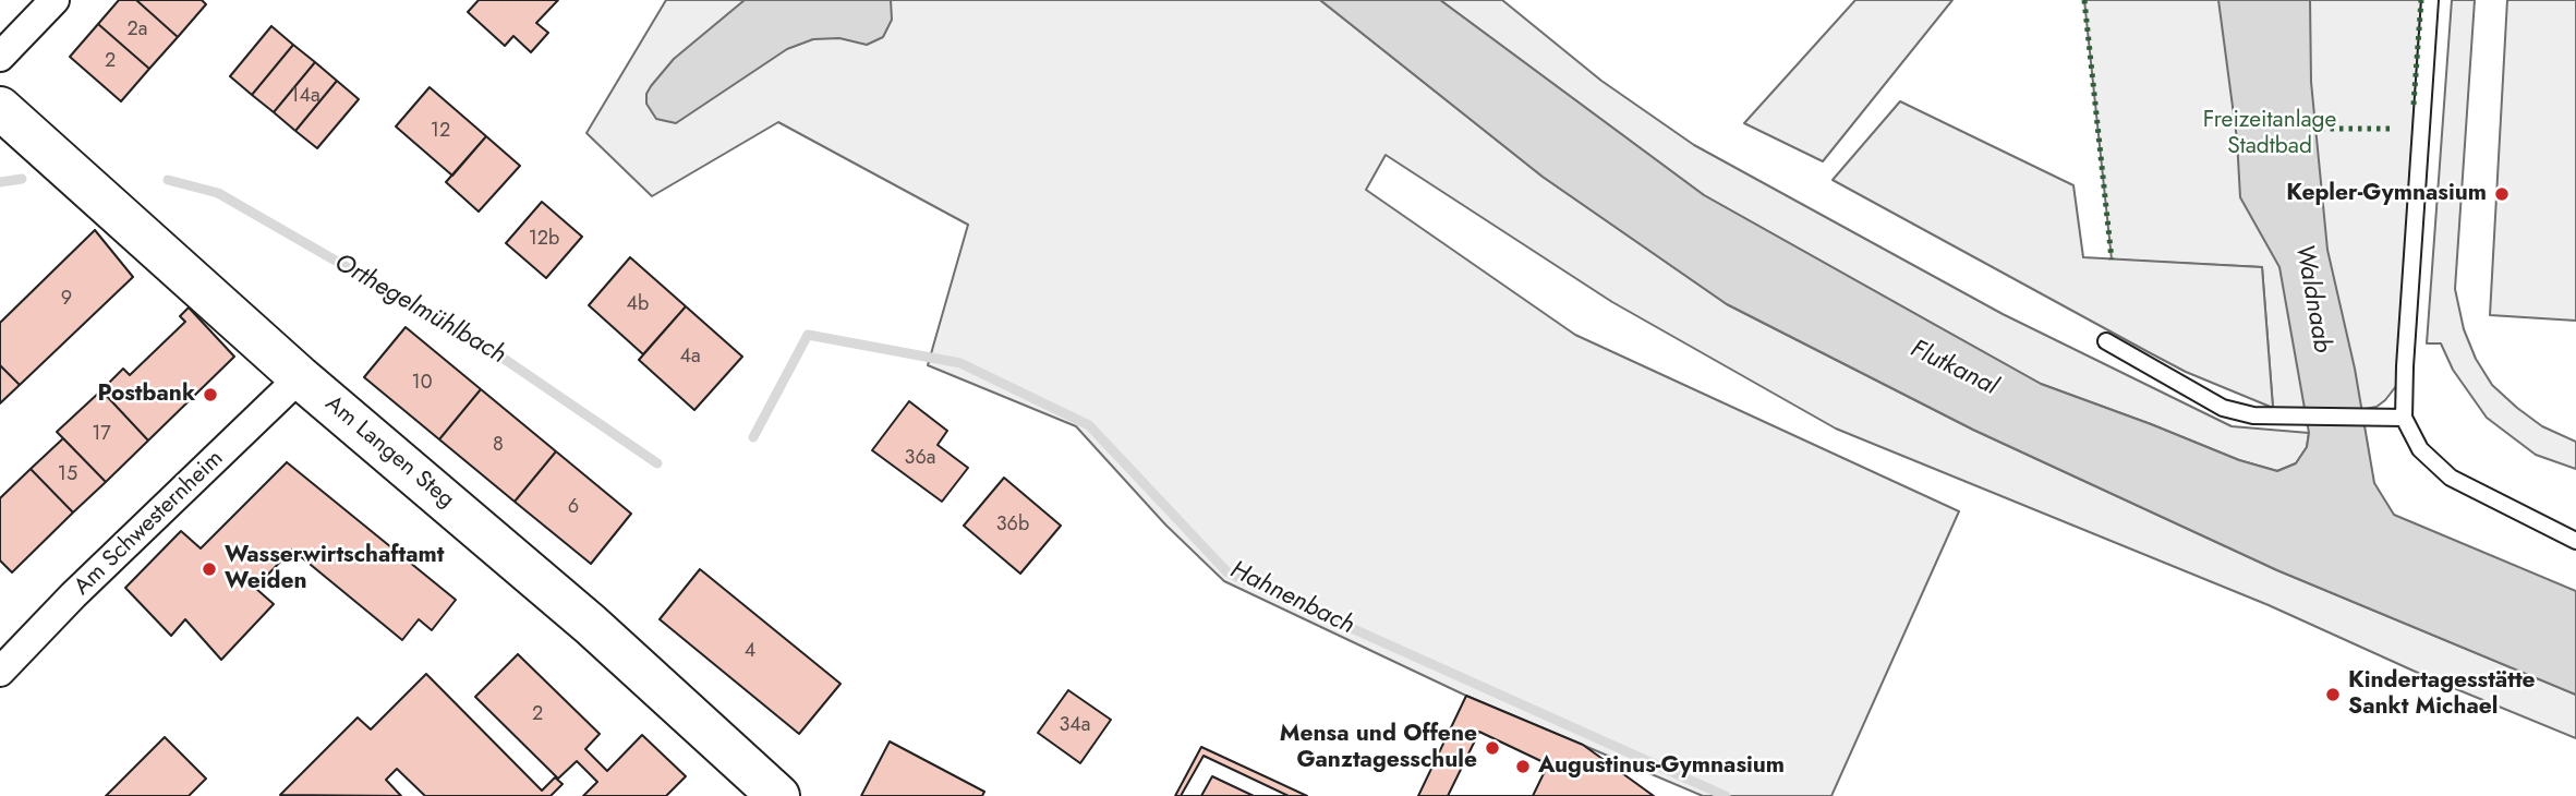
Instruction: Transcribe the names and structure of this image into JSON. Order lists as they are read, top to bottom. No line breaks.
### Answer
{"streets":{"street":["Am Langen Steg","Am Schwesternheim"]},"crossings":[["Am Langen Steg","Am Schwesternheim"]],"water":["Waldnaab","Orthegelmühlbach","Flutkanal","Hahnenbach"],"parks":["Freizeitanlage Stadtbad"],"places":["Kepler-Gymnasium","Postbank","Wasserwirtschaftamt Weiden","Kindertagesstätte Sankt Michael","Mensa und Offene Ganztagesschule","Augustinus-Gymnasium"],"house_numbers":["2a","2","14a","12","12b","9","4b","4a","10","17","8","36a","15","6","36b","4","2","34a"]}
